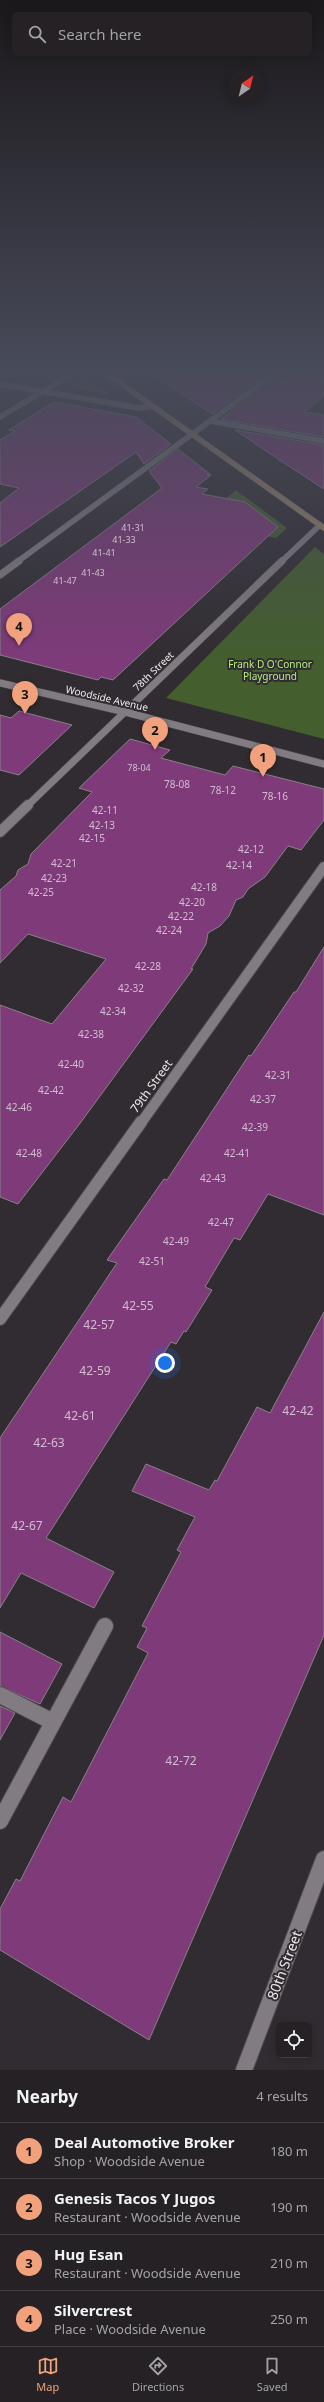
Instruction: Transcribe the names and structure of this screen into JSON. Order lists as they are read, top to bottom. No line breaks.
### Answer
{"streets":{"street":["78th Street","Woodside Avenue","79th Street","80th Street"]},"crossings":[["78th Street","Woodside Avenue"]],"parks":["Frank D O'Connor Playground"],"house_numbers":["41-31","41-33","41-41","41-43","41-47","78-04","78-08","78-12","78-16","42-11","42-13","42-15","42-12","42-21","42-14","42-23","42-18","42-25","42-20","42-22","42-24","42-28","42-32","42-34","42-38","42-40","42-31","42-42","42-37","42-46","42-39","42-48","42-41","42-43","42-47","42-49","42-51","42-55","42-57","42-59","42-42","42-61","42-63","42-67","42-72"],"north":"top right","page":{"search":"Search here","pins":["4","3","2","1"],"heading":["Nearby","4 results"],"list":[{"mark":"1","name":"Deal Automotive Broker","note":"Shop · Woodside Avenue","value":"180 m"},{"mark":"2","name":"Genesis Tacos Y Jugos","note":"Restaurant · Woodside Avenue","value":"190 m"},{"mark":"3","name":"Hug Esan","note":"Restaurant · Woodside Avenue","value":"210 m"},{"mark":"4","name":"Silvercrest","note":"Place · Woodside Avenue","value":"250 m"}],"nav":["Map","Directions","Saved"]}}
